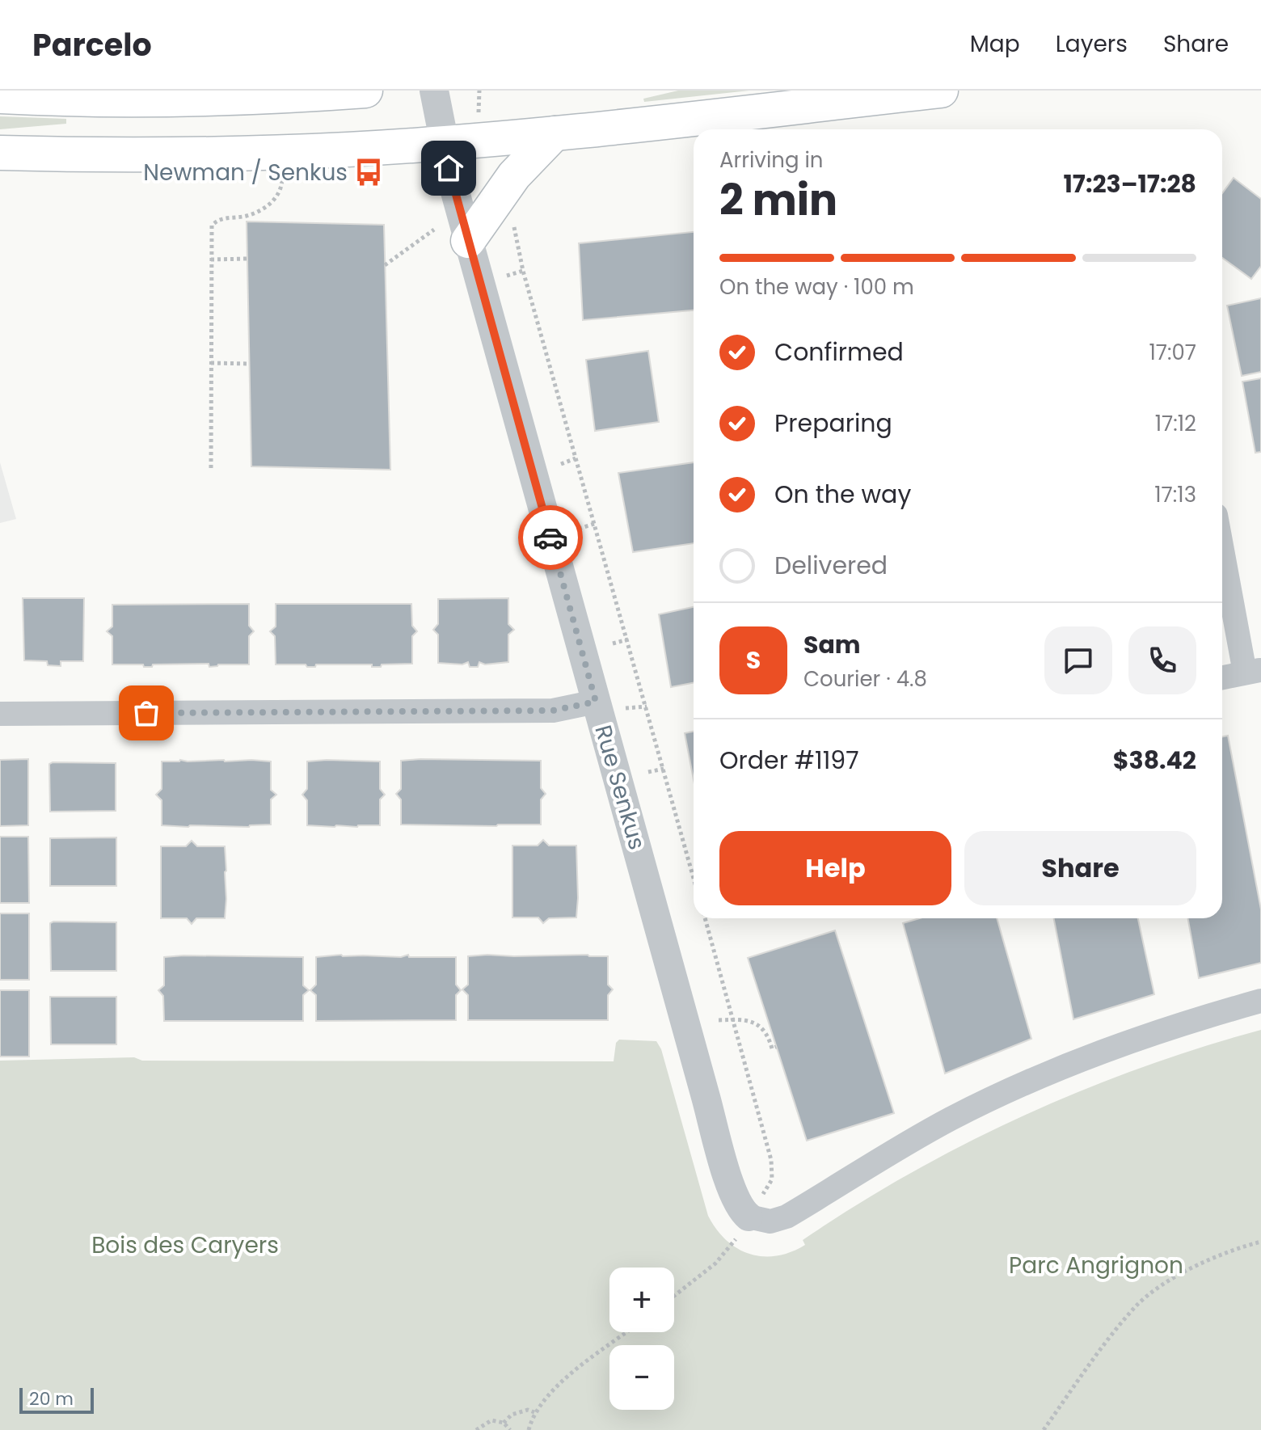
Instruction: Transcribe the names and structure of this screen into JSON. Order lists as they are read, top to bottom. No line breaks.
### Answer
{"streets":{"street":["Rue Senkus"]},"parks":["Bois des Caryers","Parc Angrignon"],"places":{"bus stop":["Newman / Senkus"]},"scale_bar":"20 m","page":{"header":"Parcelo","nav":["Map","Layers","Share"],"heading":["2 min","Arriving in","17:23–17:28"],"panel":["Sam","Courier · 4.8","Order #1197","$38.42"],"bar":"On the way · 100 m","list":[["Confirmed","17:07"],["Preparing","17:12"],["On the way","17:13"],"Delivered"],"round":"S","buttons":["Help","Share"],"map_buttons":["+","−"],"scale":"20 m"}}
